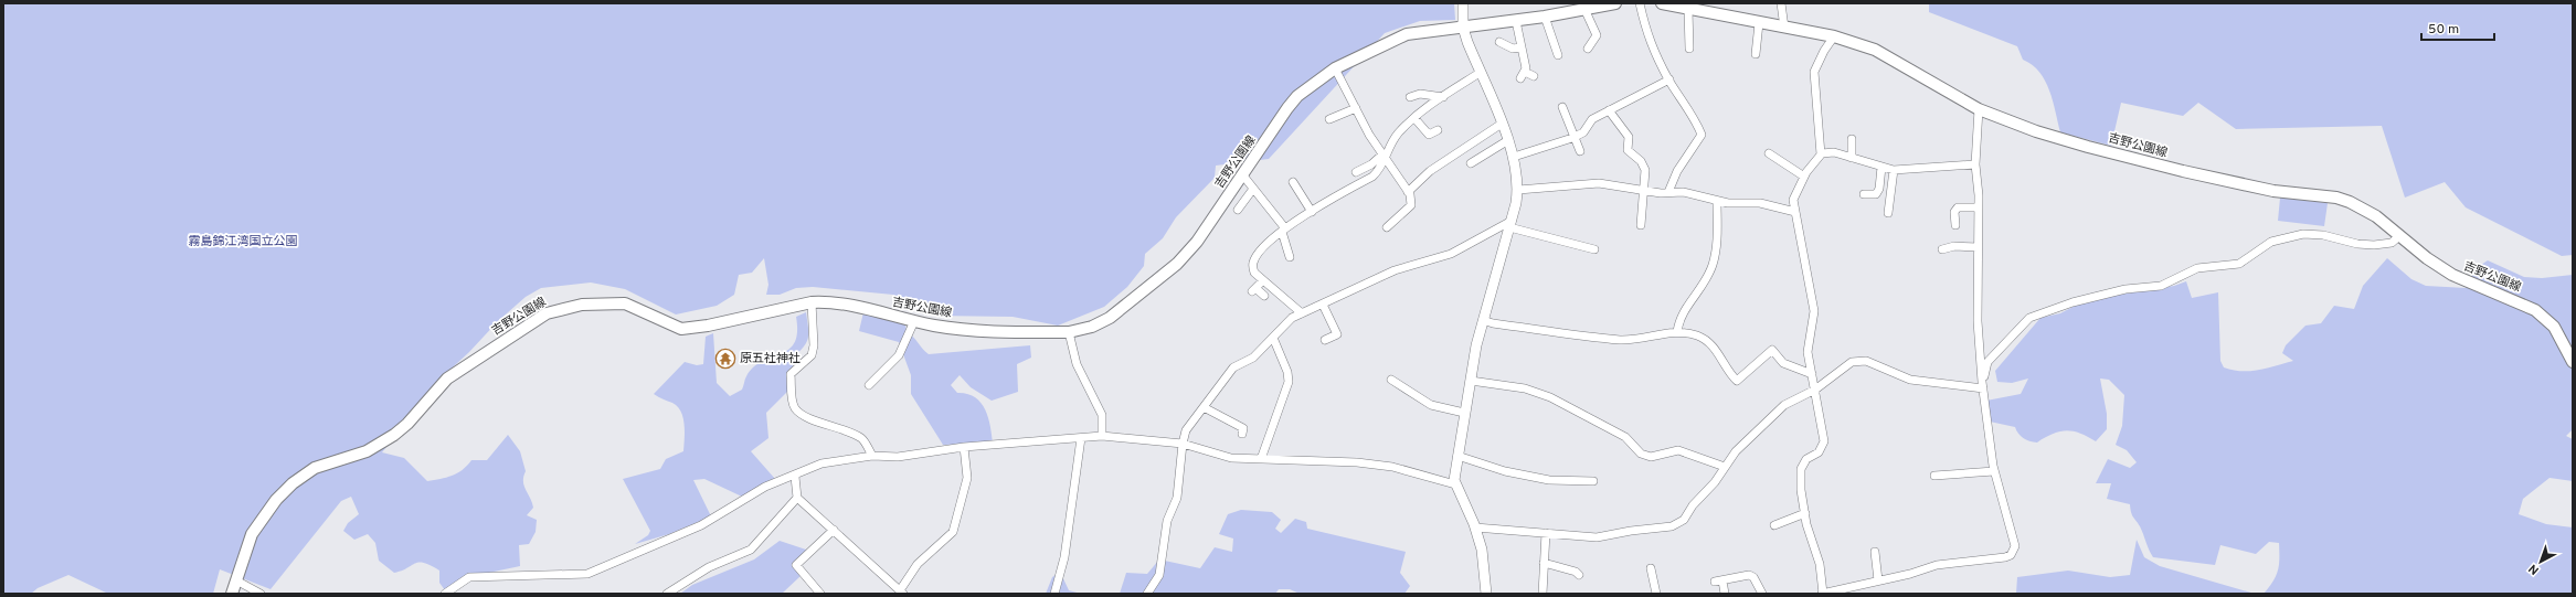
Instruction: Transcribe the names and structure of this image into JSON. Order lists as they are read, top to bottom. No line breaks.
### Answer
{"streets":{"main road":["吉野公園線"]},"parks":["霧島錦江湾国立公園"],"places":{"temple":["原五社神社"]},"scale_bar":"50 m","north":"bottom left"}
